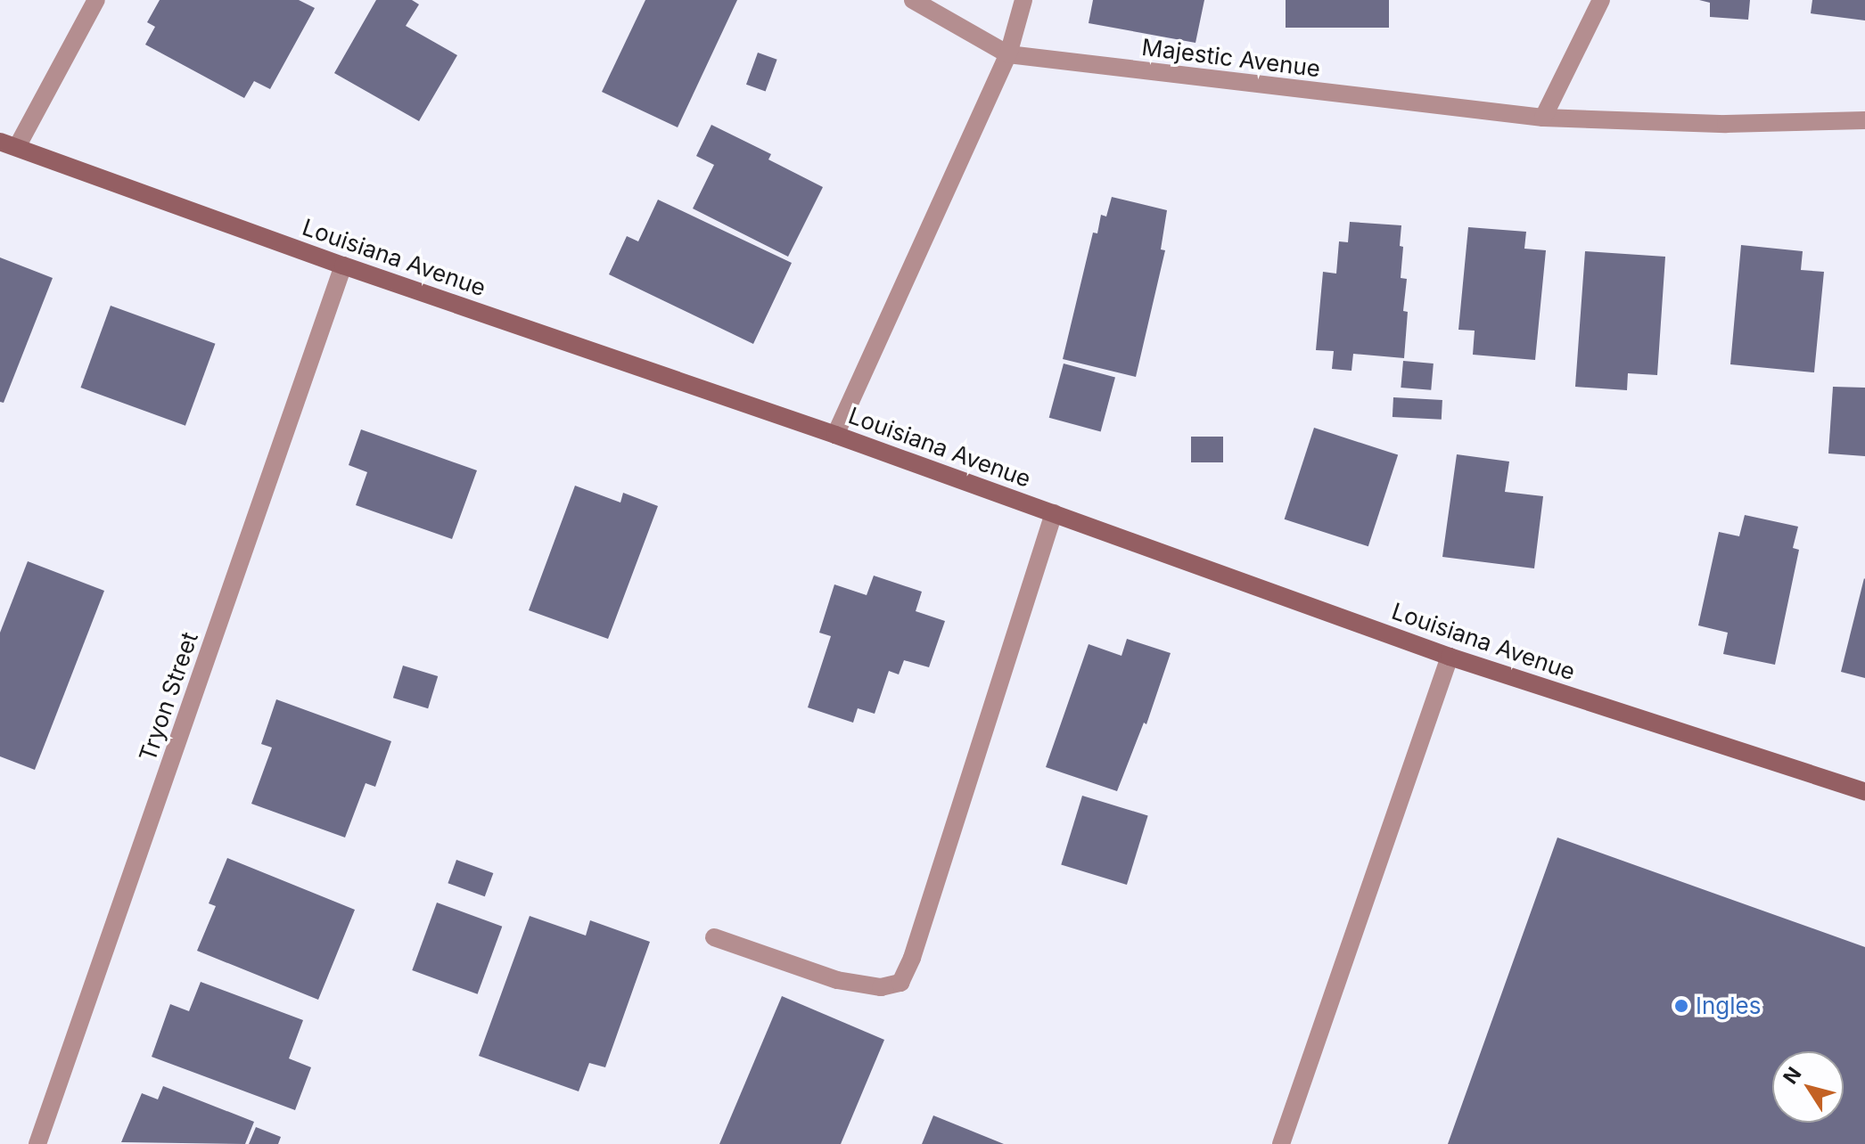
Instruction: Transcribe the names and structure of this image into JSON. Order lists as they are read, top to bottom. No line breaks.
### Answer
{"streets":{"street":["Majestic Avenue","Louisiana Avenue","Tryon Street"]},"crossings":[["Louisiana Avenue","Tryon Street"]],"places":["Ingles"],"north":"top left"}
